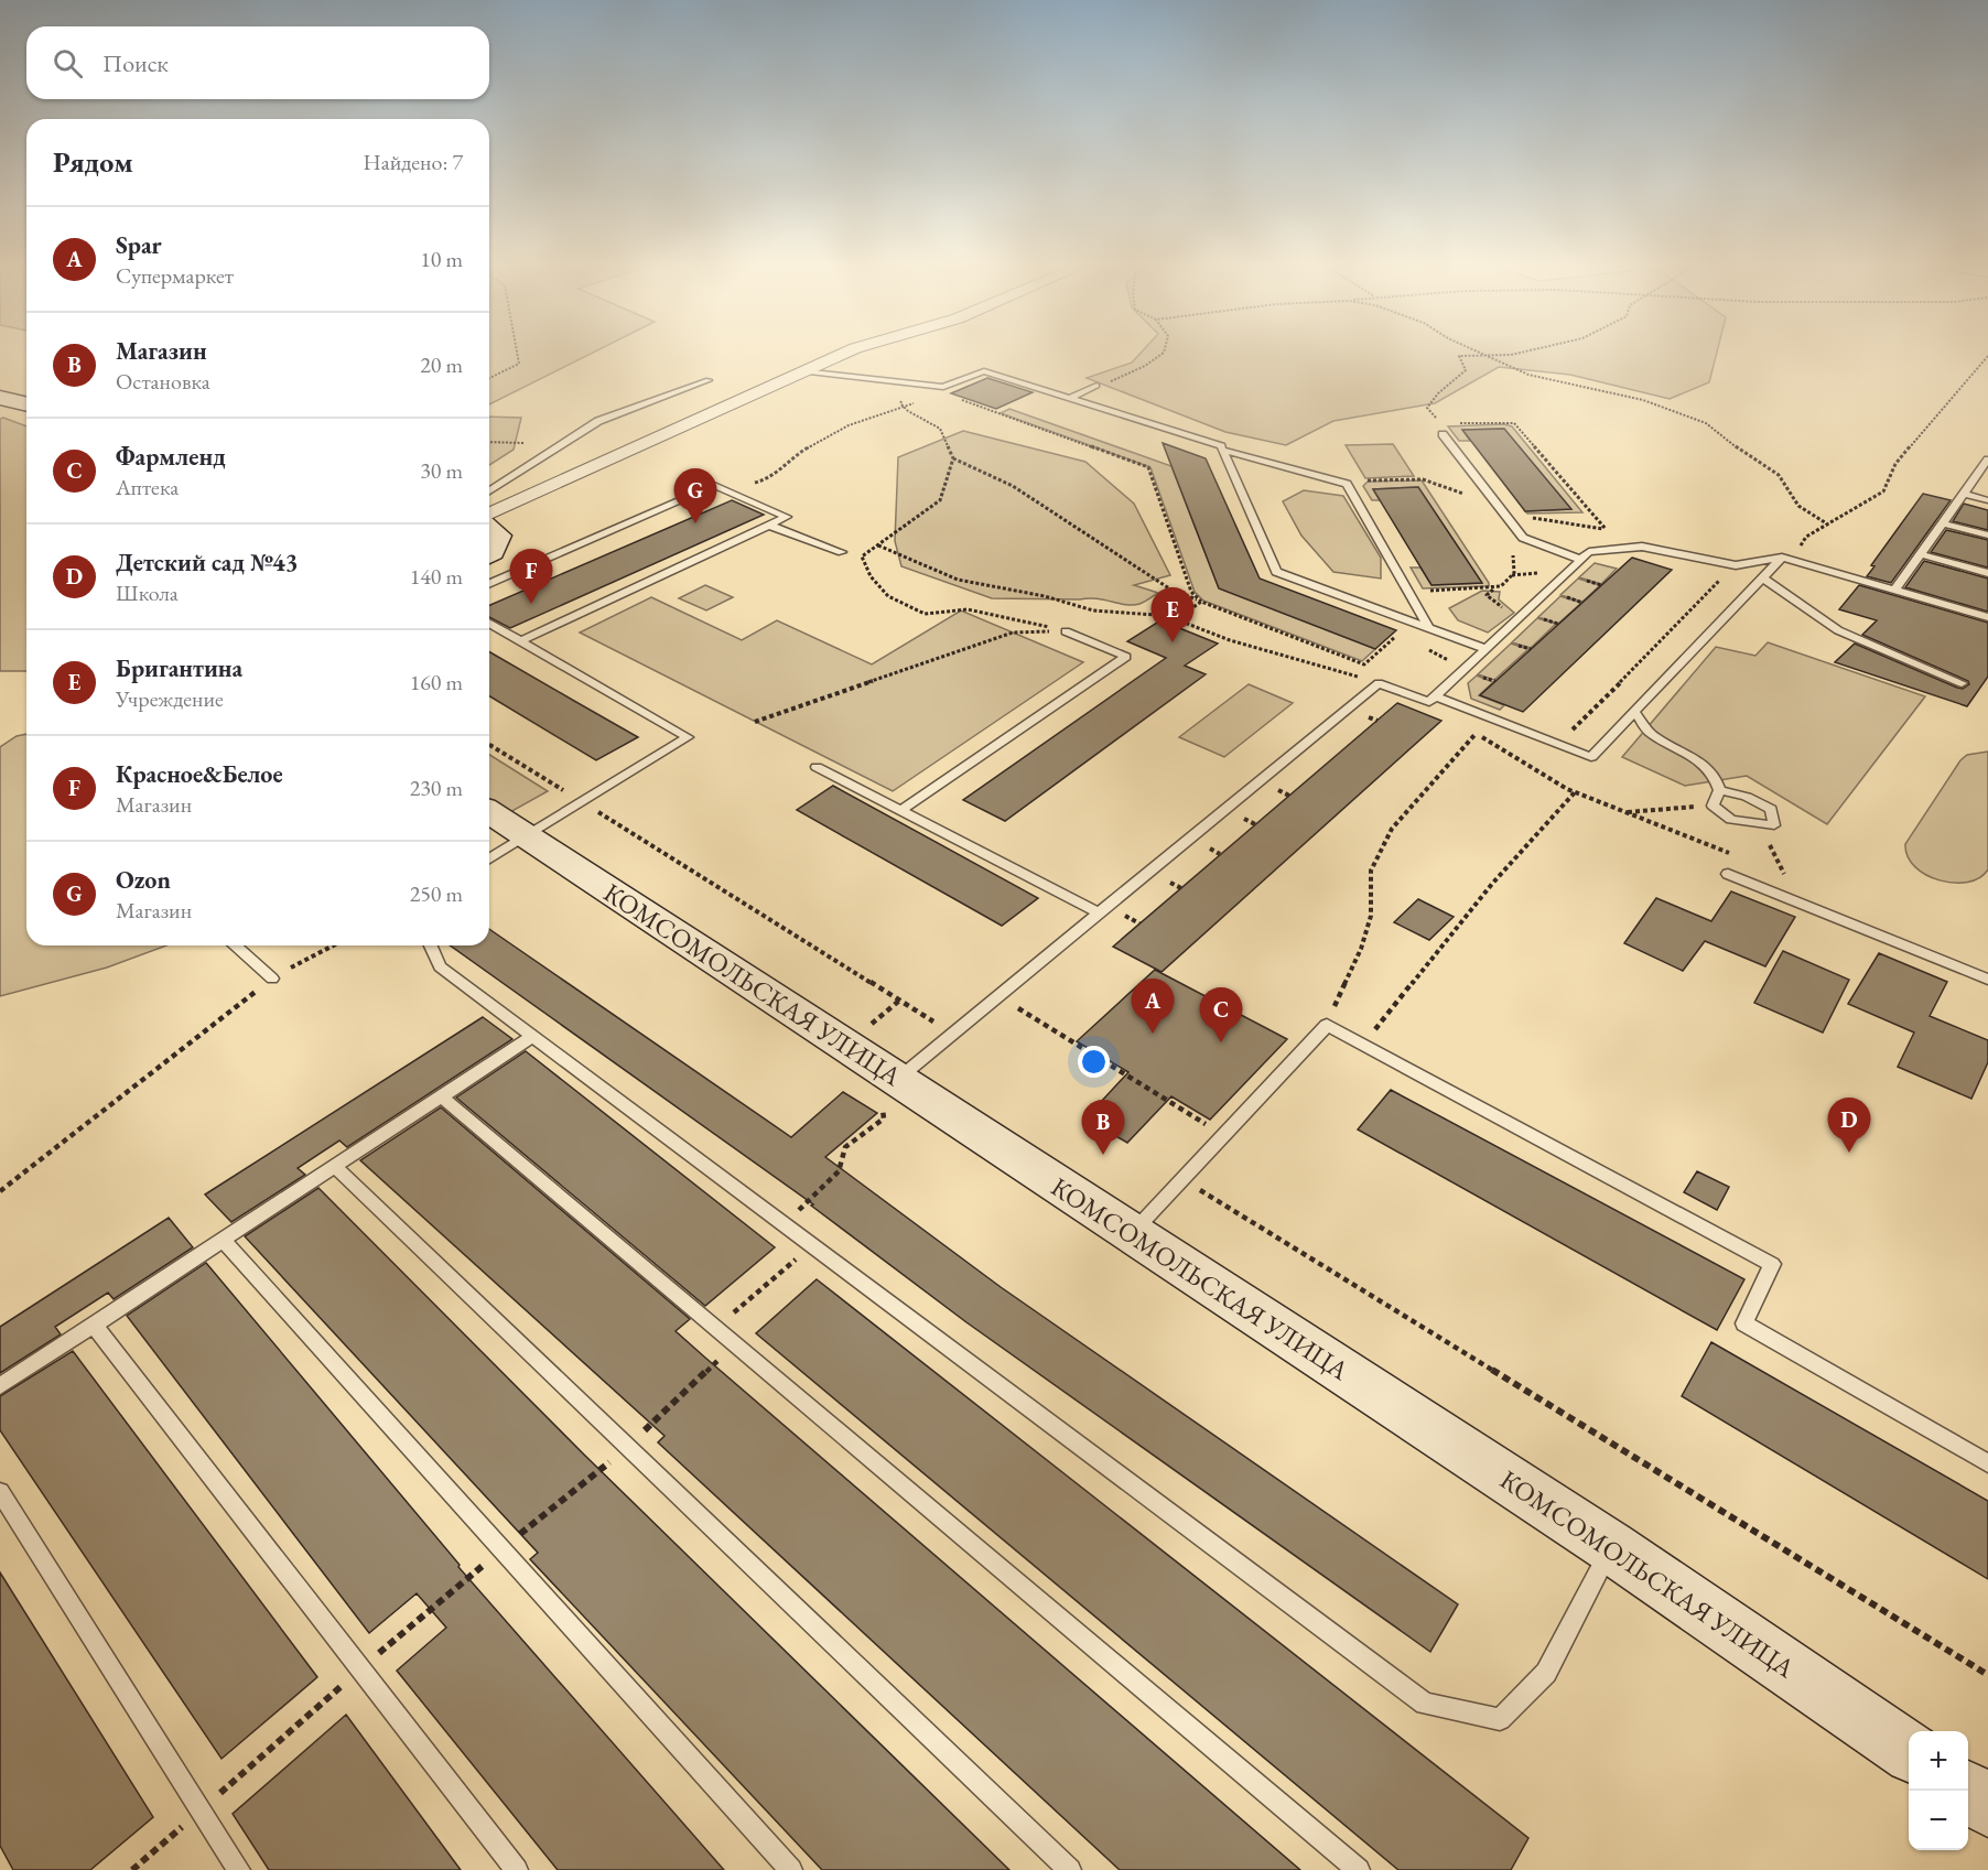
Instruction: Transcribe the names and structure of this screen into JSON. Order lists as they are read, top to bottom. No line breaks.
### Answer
{"streets":{"main road":["КОМСОМОЛЬСКАЯ УЛИЦА"]},"page":{"search":"Поиск","heading":["Рядом","Найдено: 7"],"list":[{"mark":"A","name":"Spar","note":"Супермаркет","value":"10 m"},{"mark":"B","name":"Магазин","note":"Остановка","value":"20 m"},{"mark":"C","name":"Фармленд","note":"Аптека","value":"30 m"},{"mark":"D","name":"Детский сад №43","note":"Школа","value":"140 m"},{"mark":"E","name":"Бригантина","note":"Учреждение","value":"160 m"},{"mark":"F","name":"Красное&Белое","note":"Магазин","value":"230 m"},{"mark":"G","name":"Ozon","note":"Магазин","value":"250 m"}],"pins":["G","F","E","A","C","D","B"],"map_buttons":["+","−"]}}
